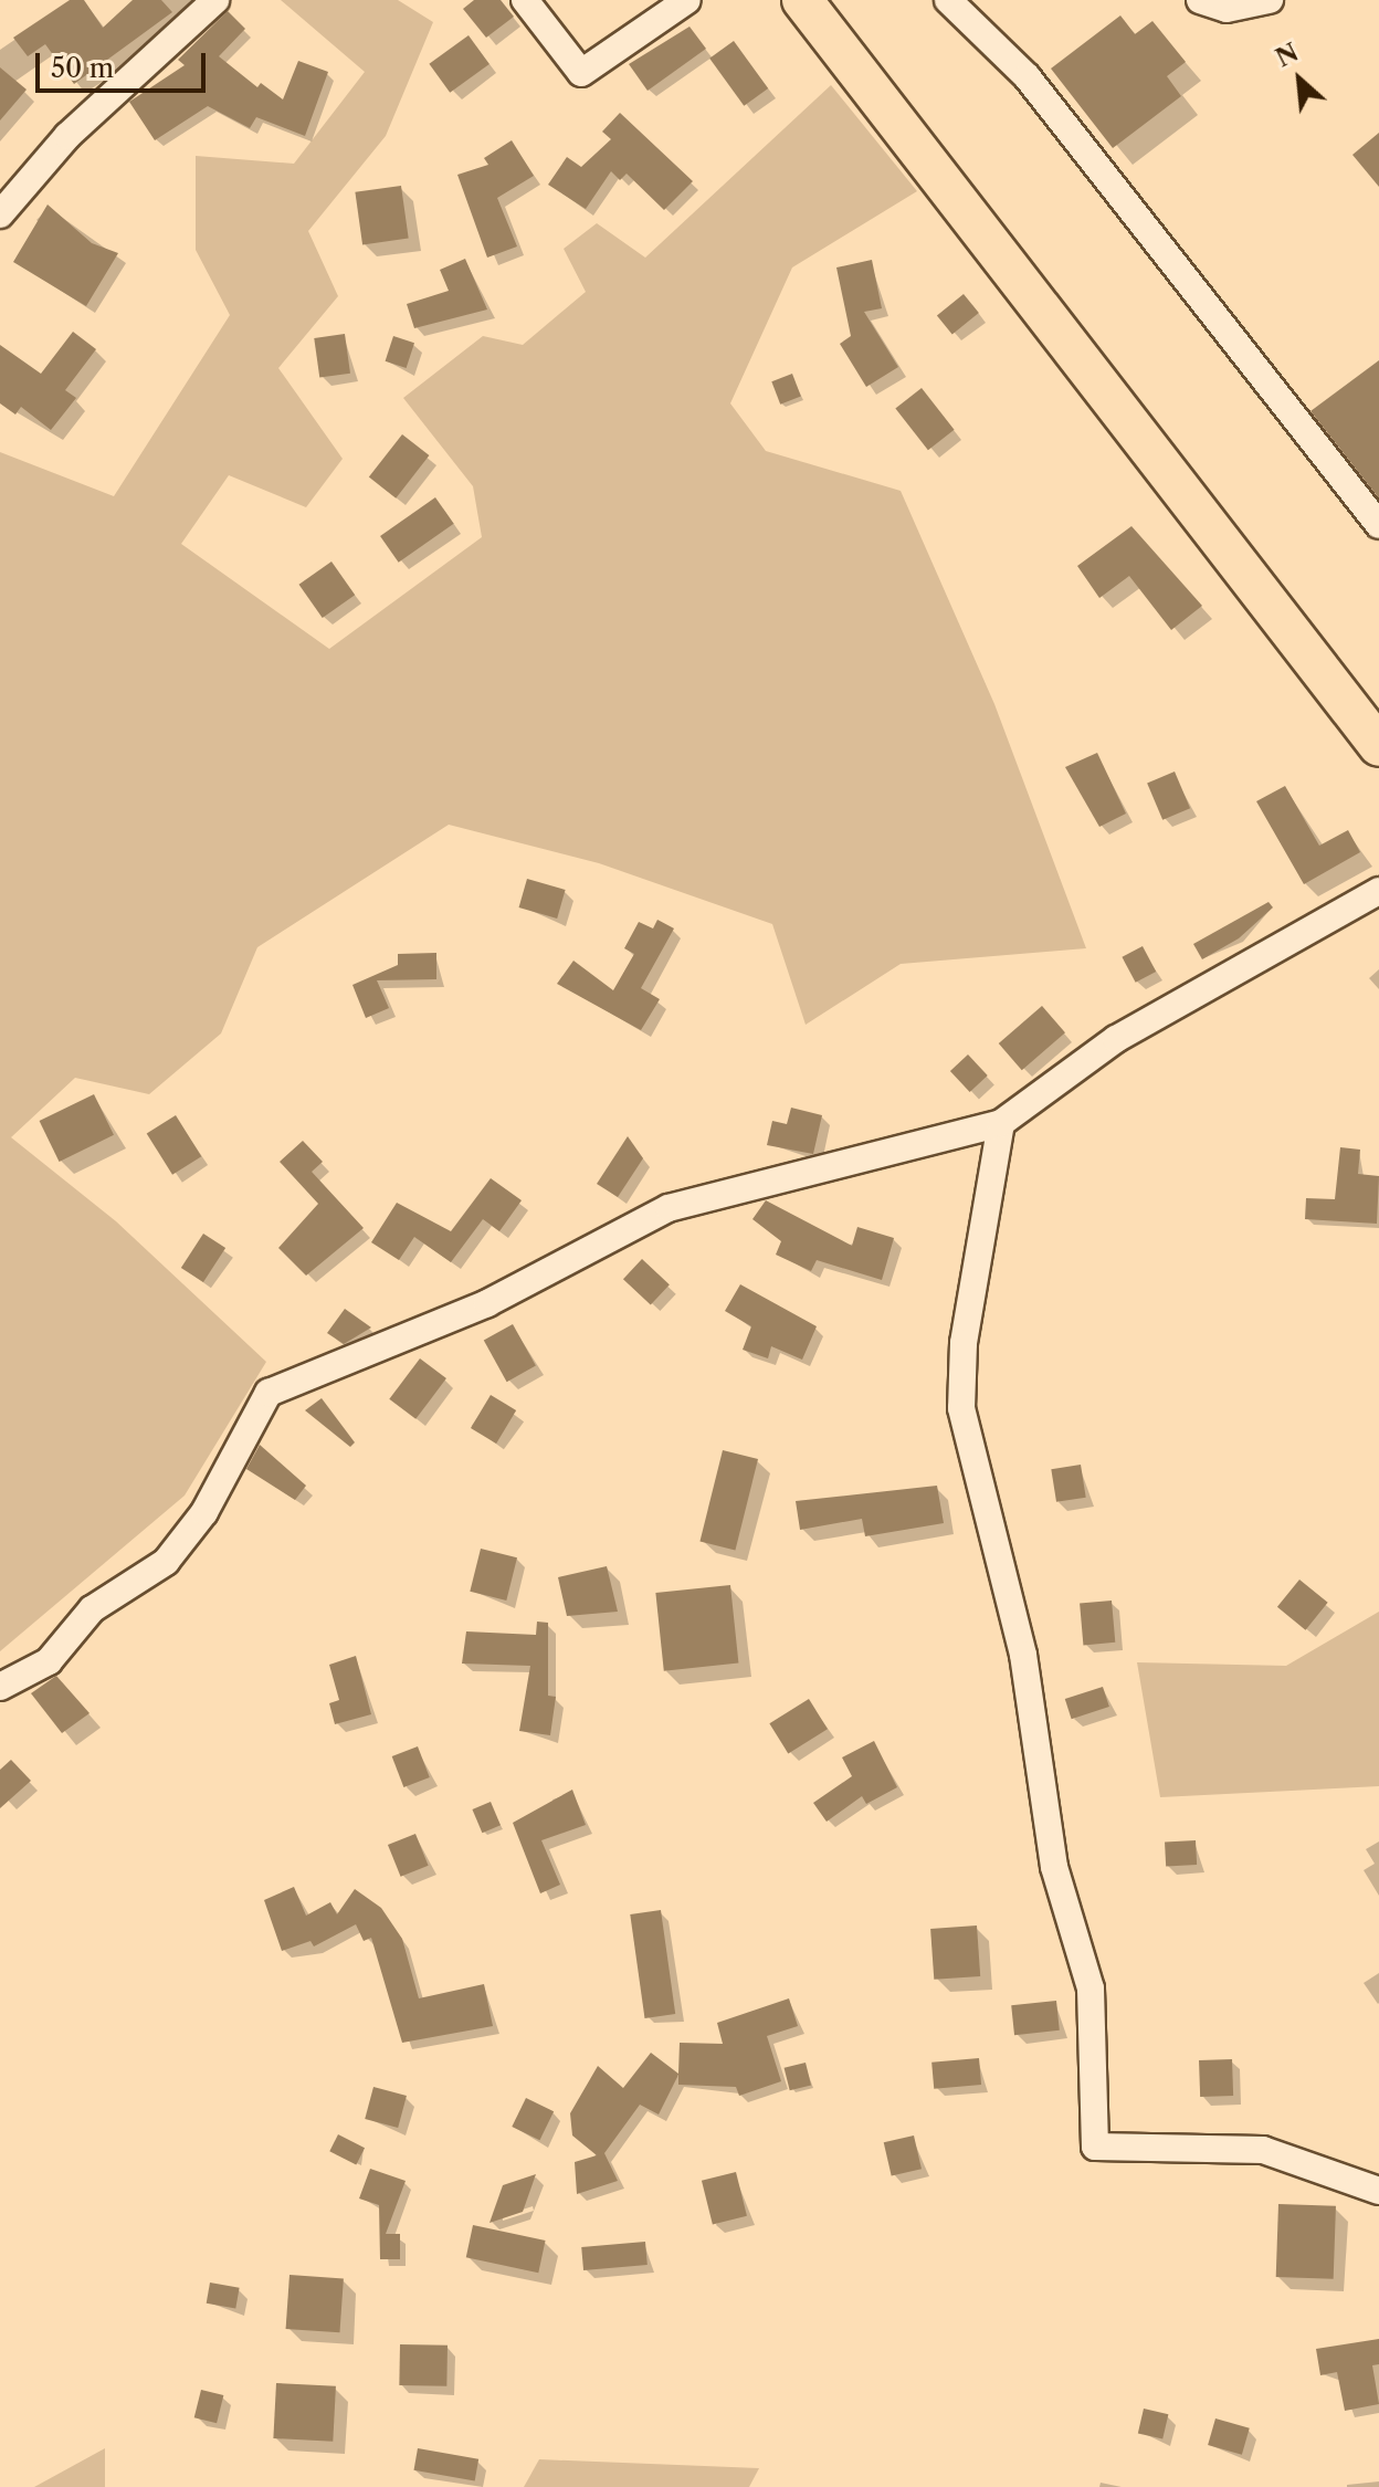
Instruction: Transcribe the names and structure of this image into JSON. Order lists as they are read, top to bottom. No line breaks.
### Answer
{"scale_bar":"50 m","north":"top left"}
